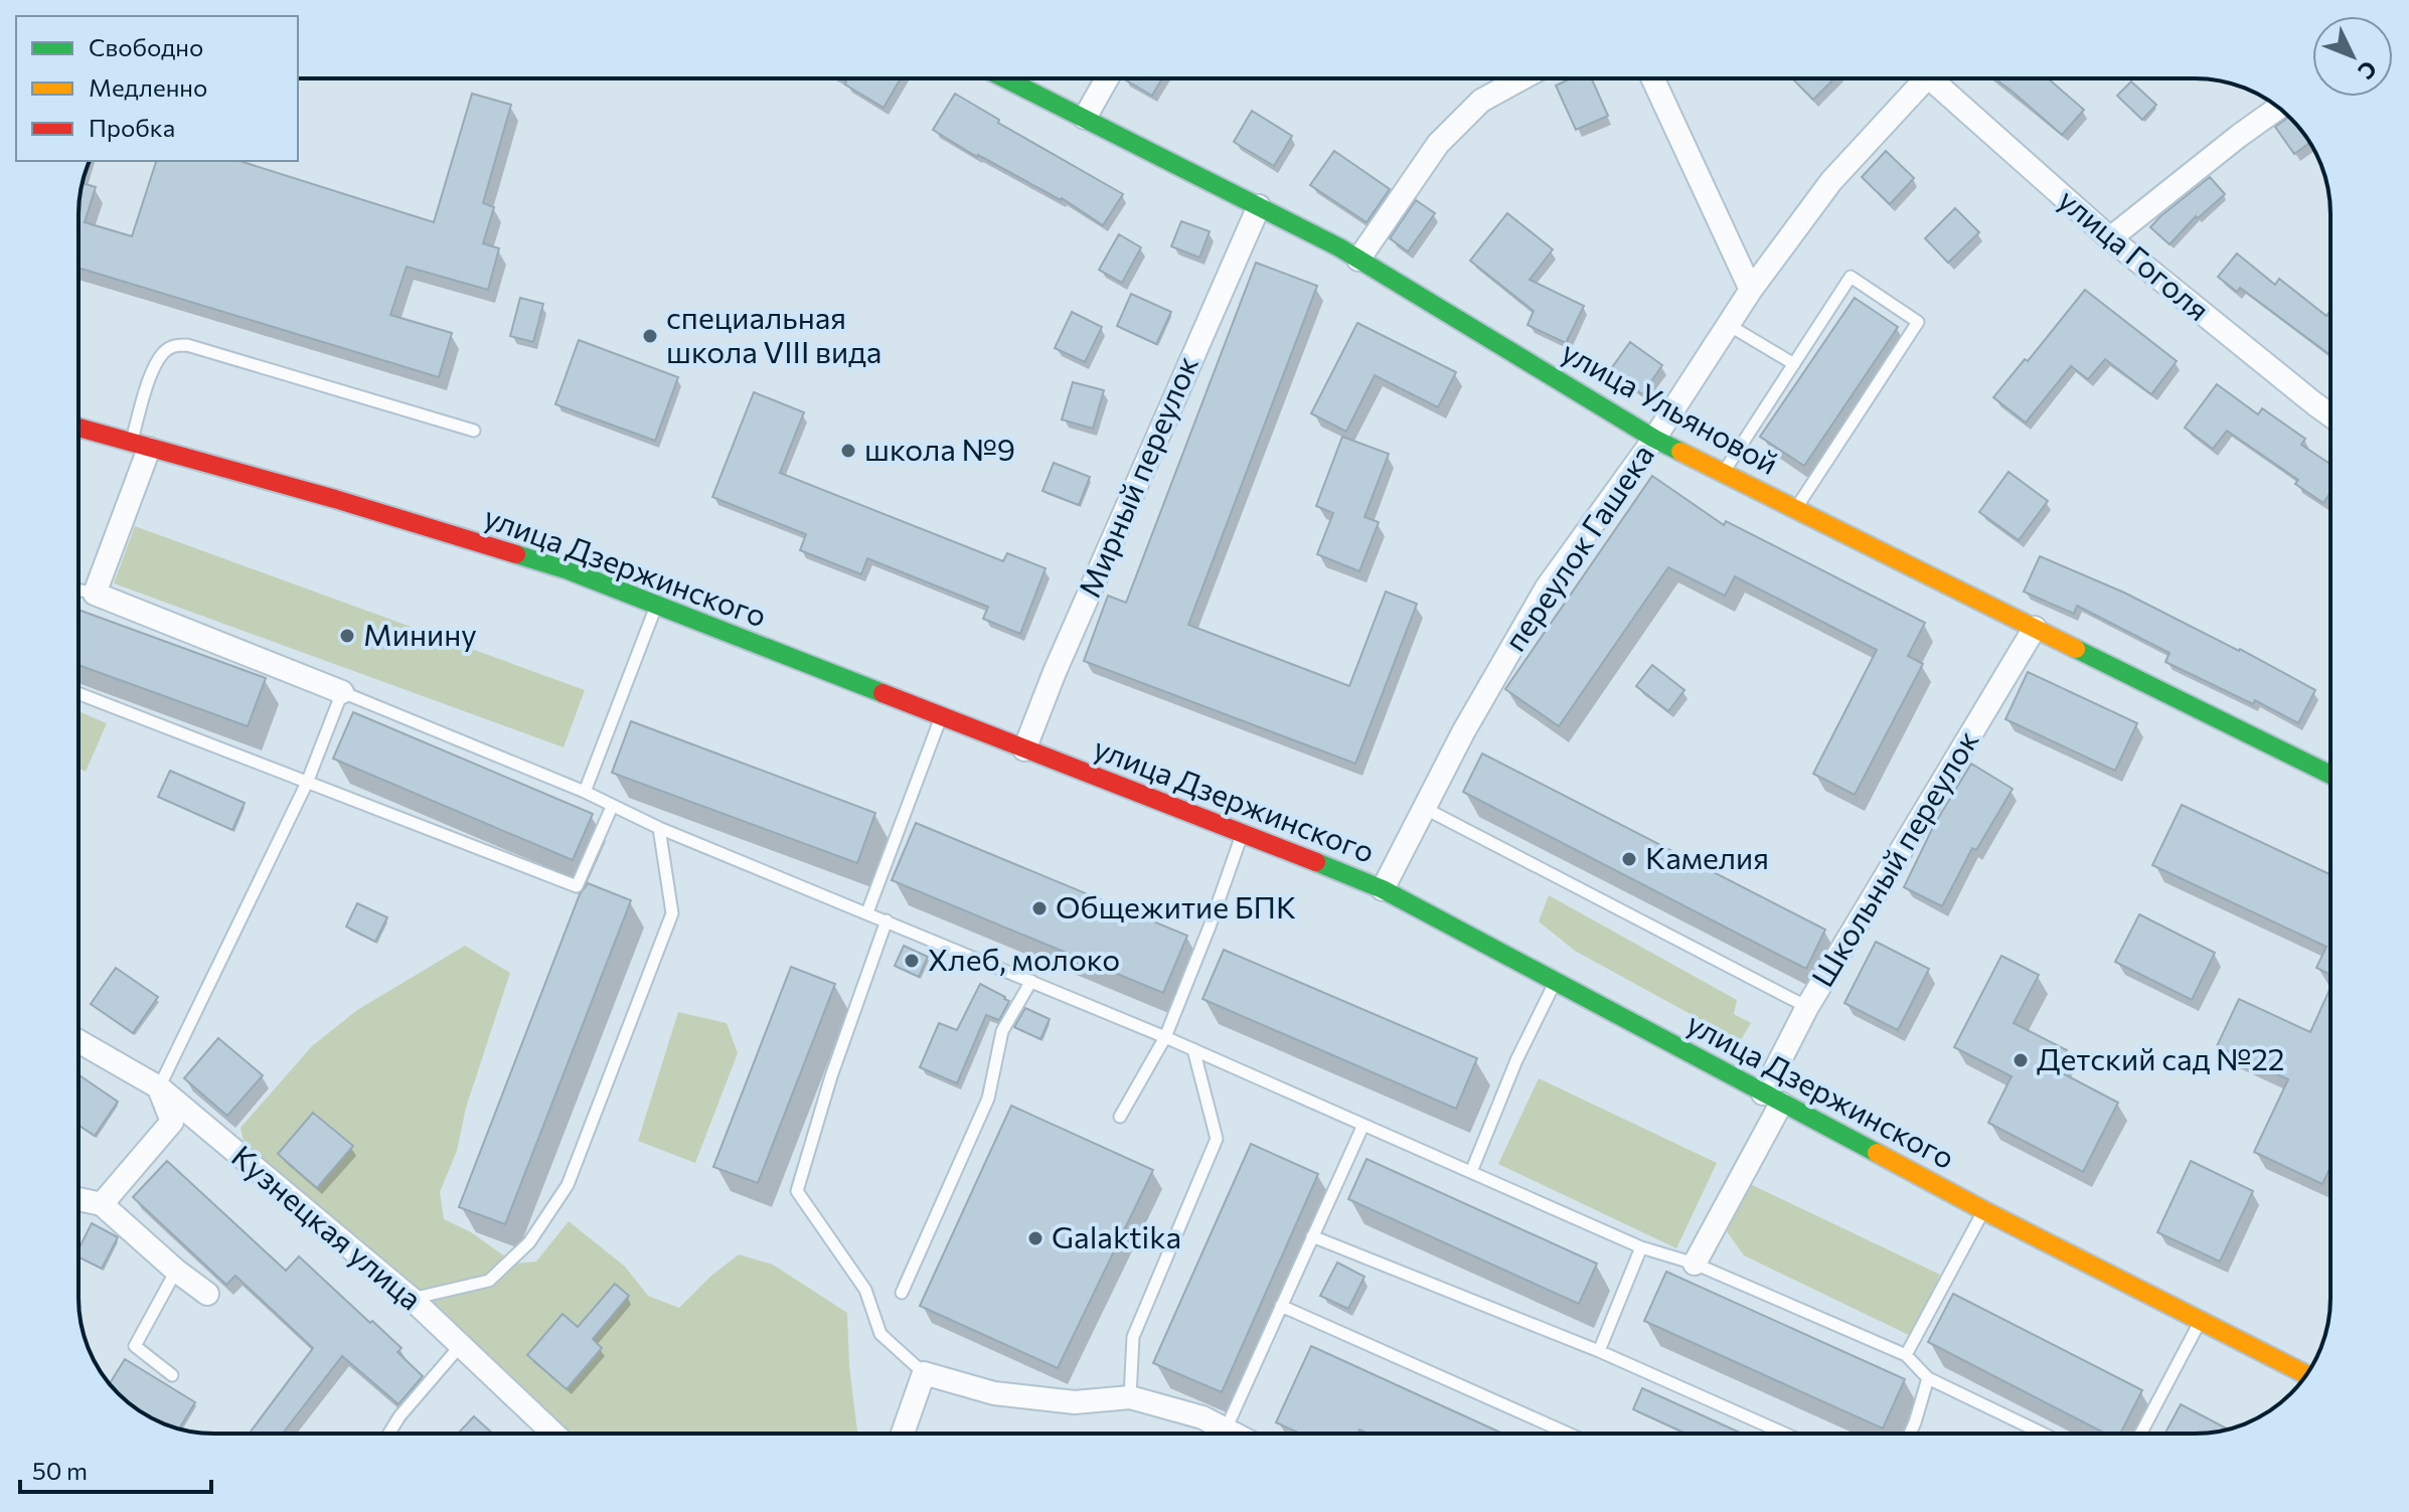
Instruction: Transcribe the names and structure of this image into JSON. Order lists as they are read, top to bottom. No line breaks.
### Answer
{"streets":{"main road":["улица Ульяновой","улица Дзержинского"],"street":["улица Гоголя","Мирный переулок","переулок Гашека","Школьный переулок","Кузнецкая улица"]},"crossings":[["улица Ульяновой","Мирный переулок"],["улица Ульяновой","переулок Гашека"],["улица Ульяновой","Школьный переулок"],["Мирный переулок","улица Дзержинского"],["переулок Гашека","улица Дзержинского"],["улица Дзержинского","Школьный переулок"]],"places":["специальная школа VIII вида","школа №9","Минину","Камелия","Общежитие БПК","Хлеб, молоко","Детский сад №22","Galaktika"],"legend":["Свободно","Медленно","Пробка"],"scale_bar":"50 m","north":"bottom right"}
